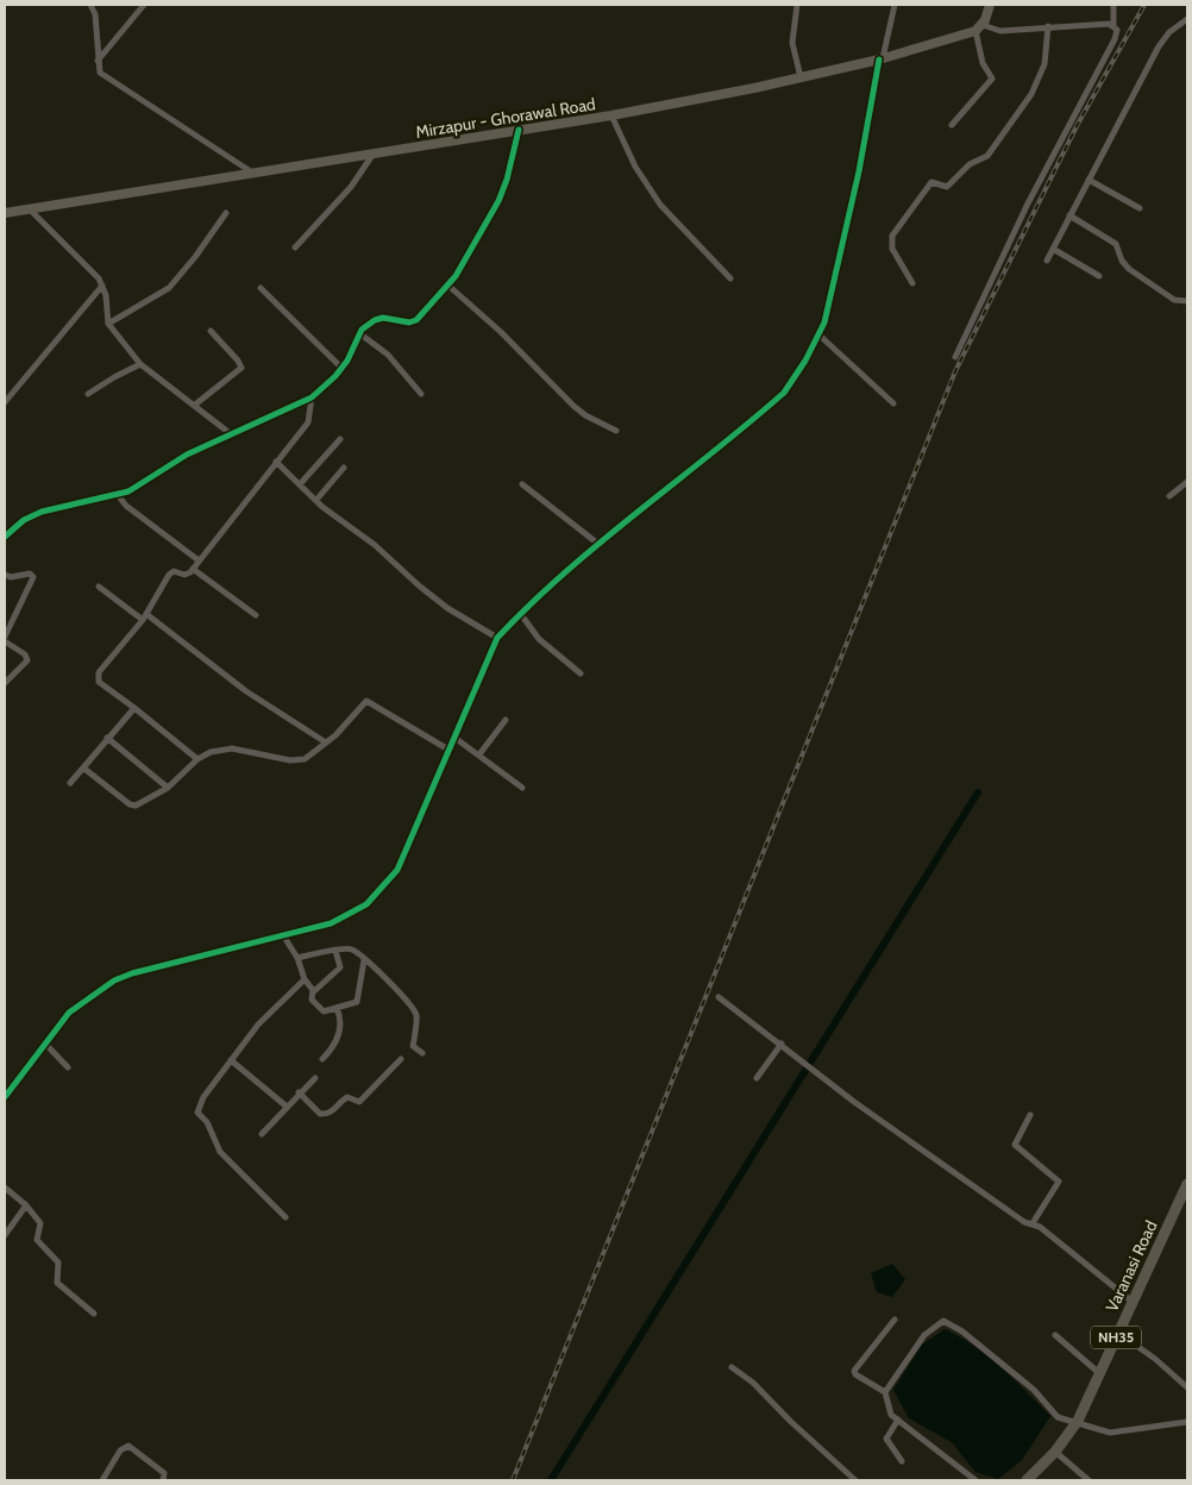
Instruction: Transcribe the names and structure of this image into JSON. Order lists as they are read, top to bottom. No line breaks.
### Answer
{"streets":{"highway":["Varanasi Road","NH35"],"main road":["Mirzapur - Ghorawal Road"]}}
